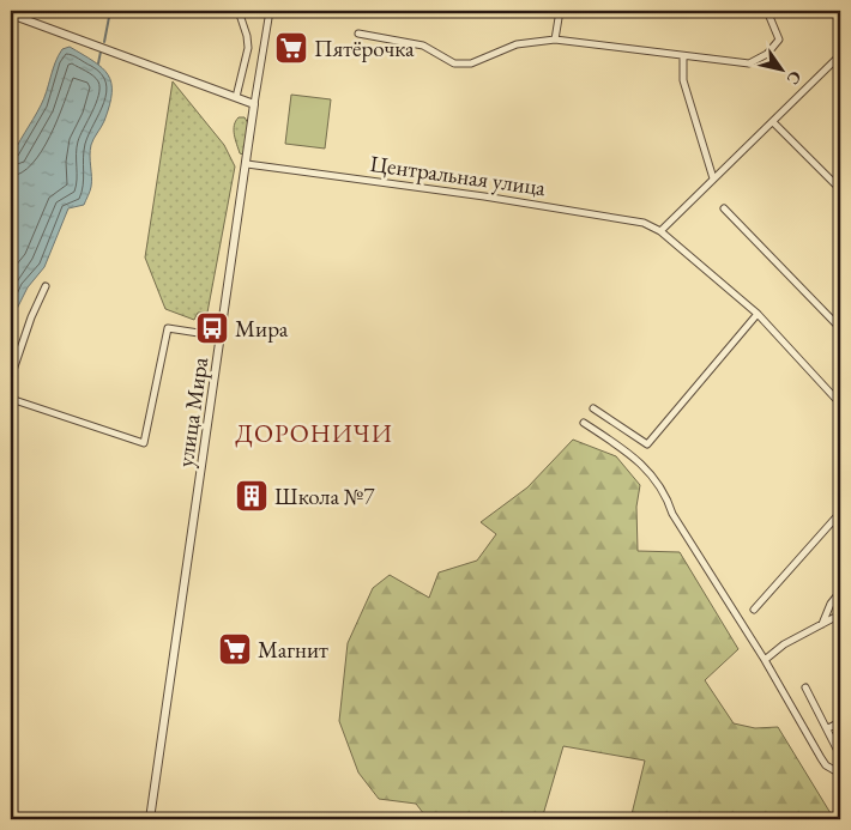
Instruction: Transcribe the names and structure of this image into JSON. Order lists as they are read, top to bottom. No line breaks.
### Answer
{"streets":{"street":["Центральная улица","улица Мира"]},"crossings":[["Центральная улица","улица Мира"]],"districts":["ДОРОНИЧИ"],"places":{"supermarket":["Пятёрочка","Магнит"],"bus stop":["Мира"],"building":["Школа №7"]},"north":"bottom right"}
